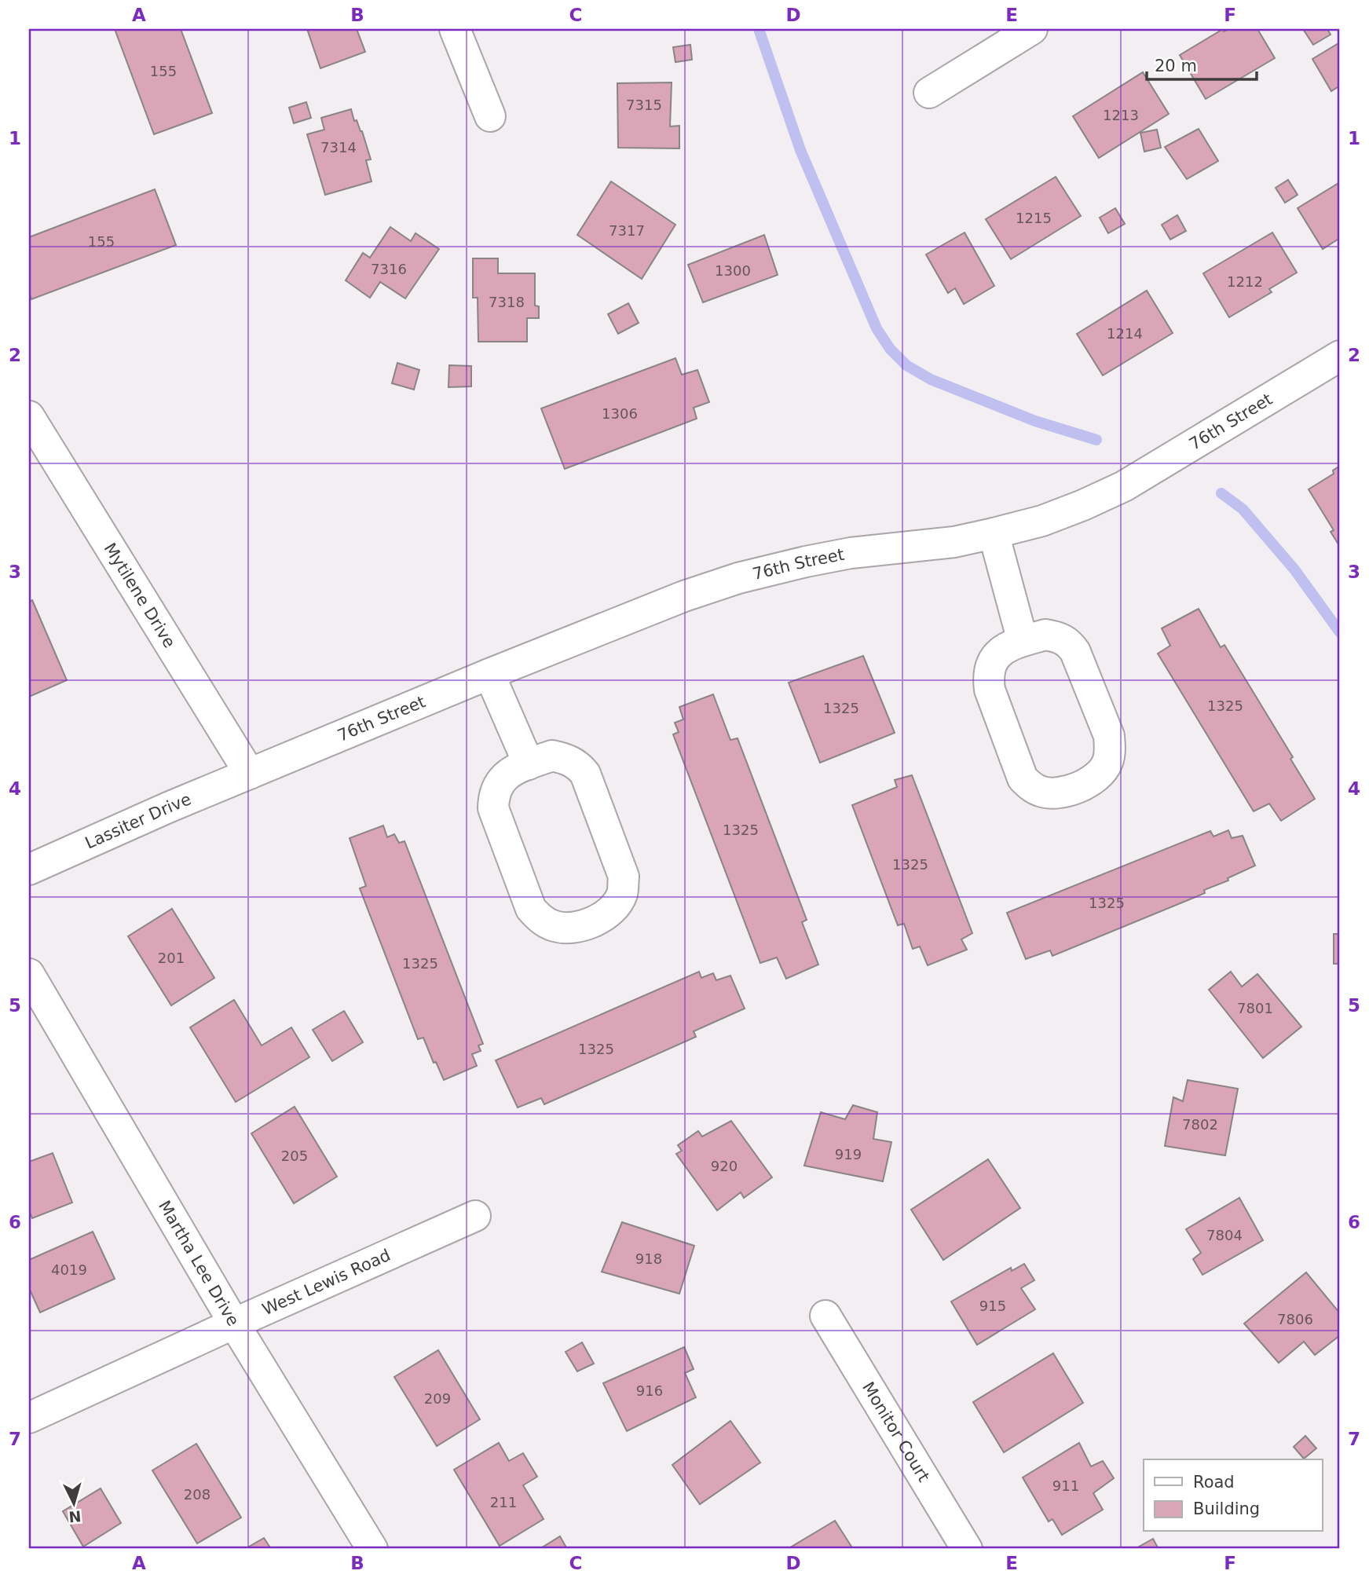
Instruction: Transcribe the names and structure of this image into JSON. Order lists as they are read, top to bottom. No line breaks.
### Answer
{"streets":{"street":["76th Street","Mytilene Drive","Lassiter Drive","Martha Lee Drive","West Lewis Road","Monitor Court"]},"crossings":[["76th Street","Mytilene Drive"],["76th Street","Lassiter Drive"],["Mytilene Drive","Lassiter Drive"],["Martha Lee Drive","West Lewis Road"]],"house_numbers":["155","7315","1213","7314","1215","7317","155","7316","1300","1212","7318","1214","1306","1325","1325","1325","1325","1325","201","1325","7801","1325","7802","919","205","920","7804","918","4019","915","7806","916","209","911","208","211"],"legend":["Road","Building"],"scale_bar":"20 m","north":"bottom","grid":{"columns":["A","B","C","D","E","F"],"rows":["1","2","3","4","5","6","7"]}}
